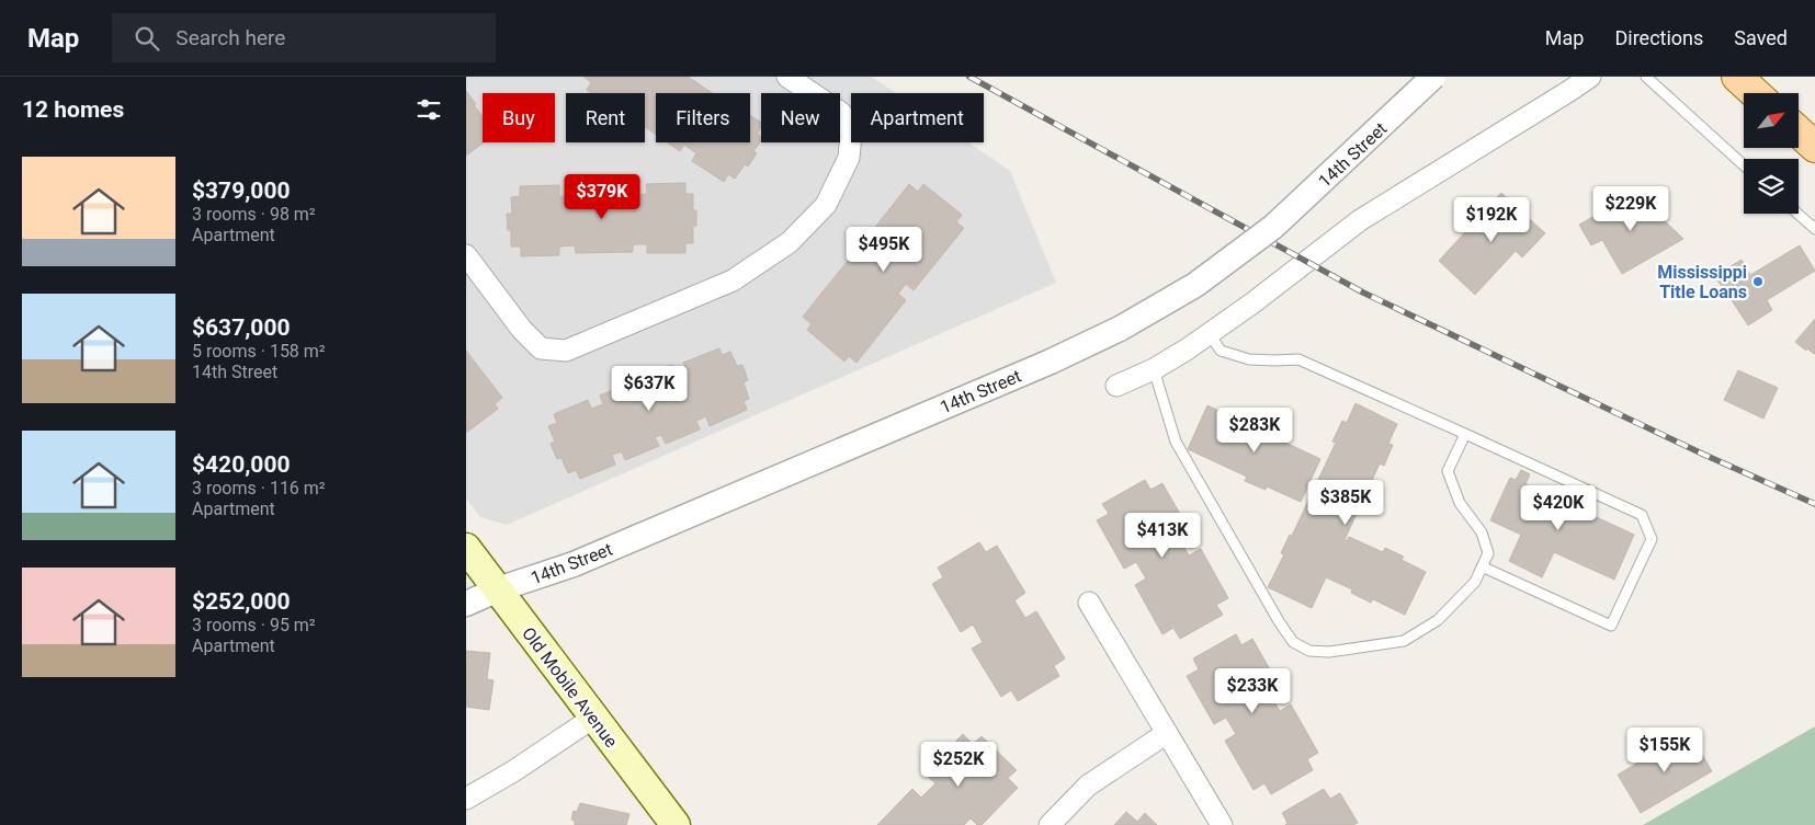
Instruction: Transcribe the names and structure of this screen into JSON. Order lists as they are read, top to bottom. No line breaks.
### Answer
{"streets":{"main road":["Old Mobile Avenue"],"street":["14th Street"]},"crossings":[["14th Street","Old Mobile Avenue"]],"places":["Mississippi Title Loans"],"north":"top right","page":{"header":"Map","search":"Search here","nav":["Map","Directions","Saved"],"heading":"12 homes","chip":["Buy","Rent","Filters","New","Apartment"],"list":[{"name":"$379,000","note":"3 rooms · 98 m² · Apartment"},{"name":"$637,000","note":"5 rooms · 158 m² · 14th Street"},{"name":"$420,000","note":"3 rooms · 116 m² · Apartment"},{"name":"$252,000","note":"3 rooms · 95 m² · Apartment"}],"price":["$379K","$229K","$192K","$495K","$637K","$283K","$385K","$420K","$413K","$233K","$155K","$252K"]}}
